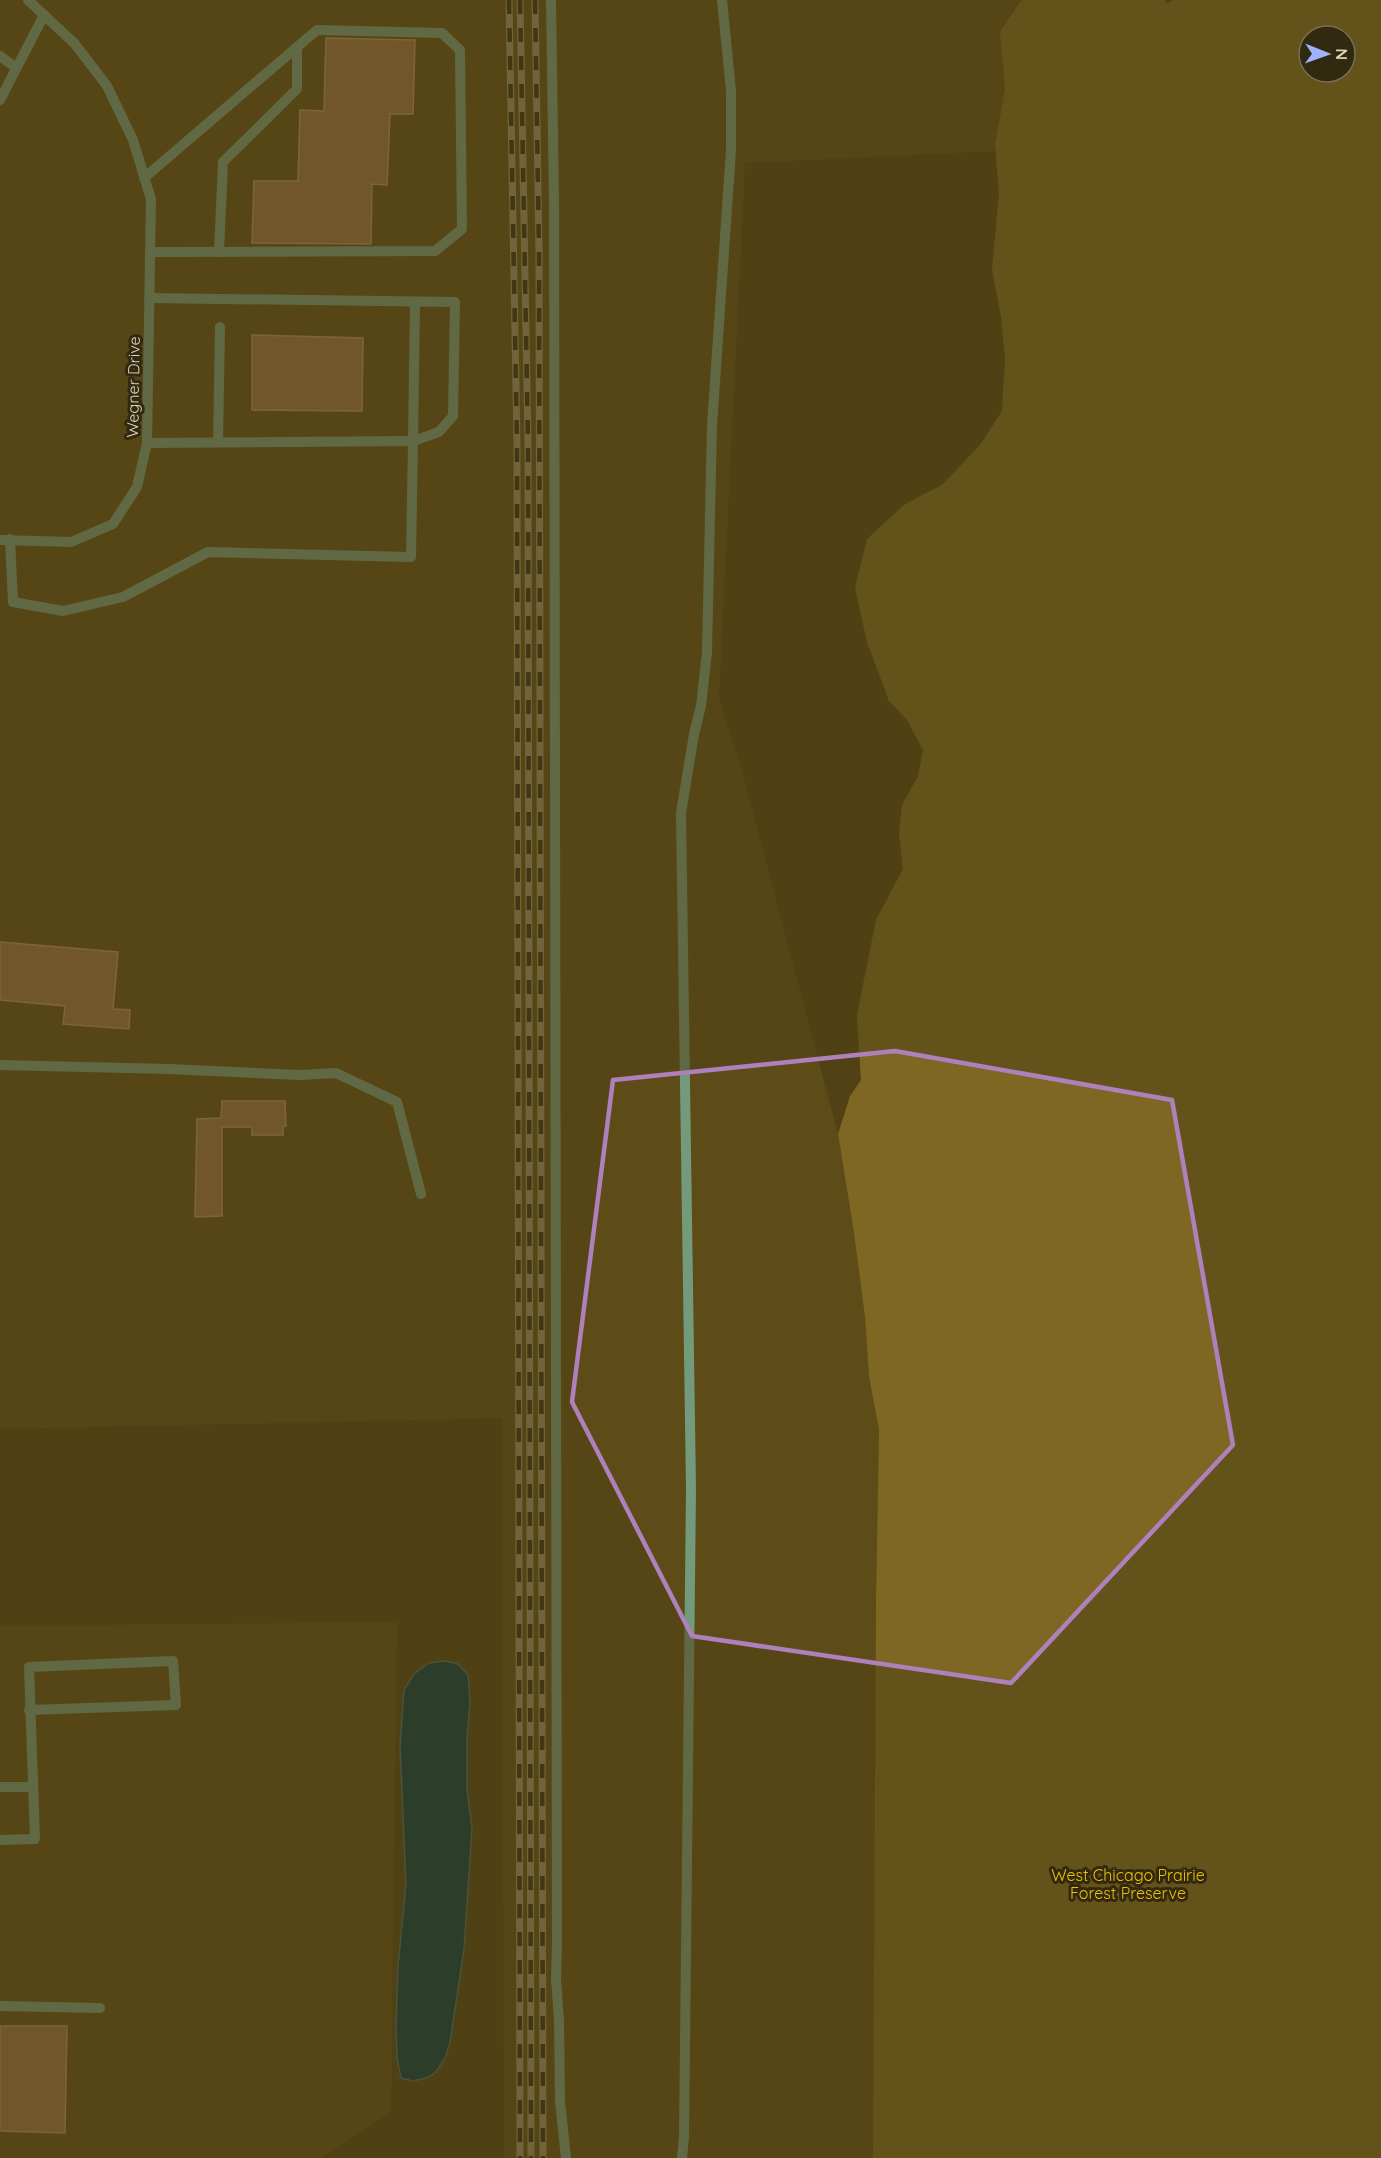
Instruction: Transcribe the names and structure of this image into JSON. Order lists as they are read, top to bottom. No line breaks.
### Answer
{"streets":{"street":["Wegner Drive"]},"parks":["West Chicago Prairie Forest Preserve"],"north":"right"}
